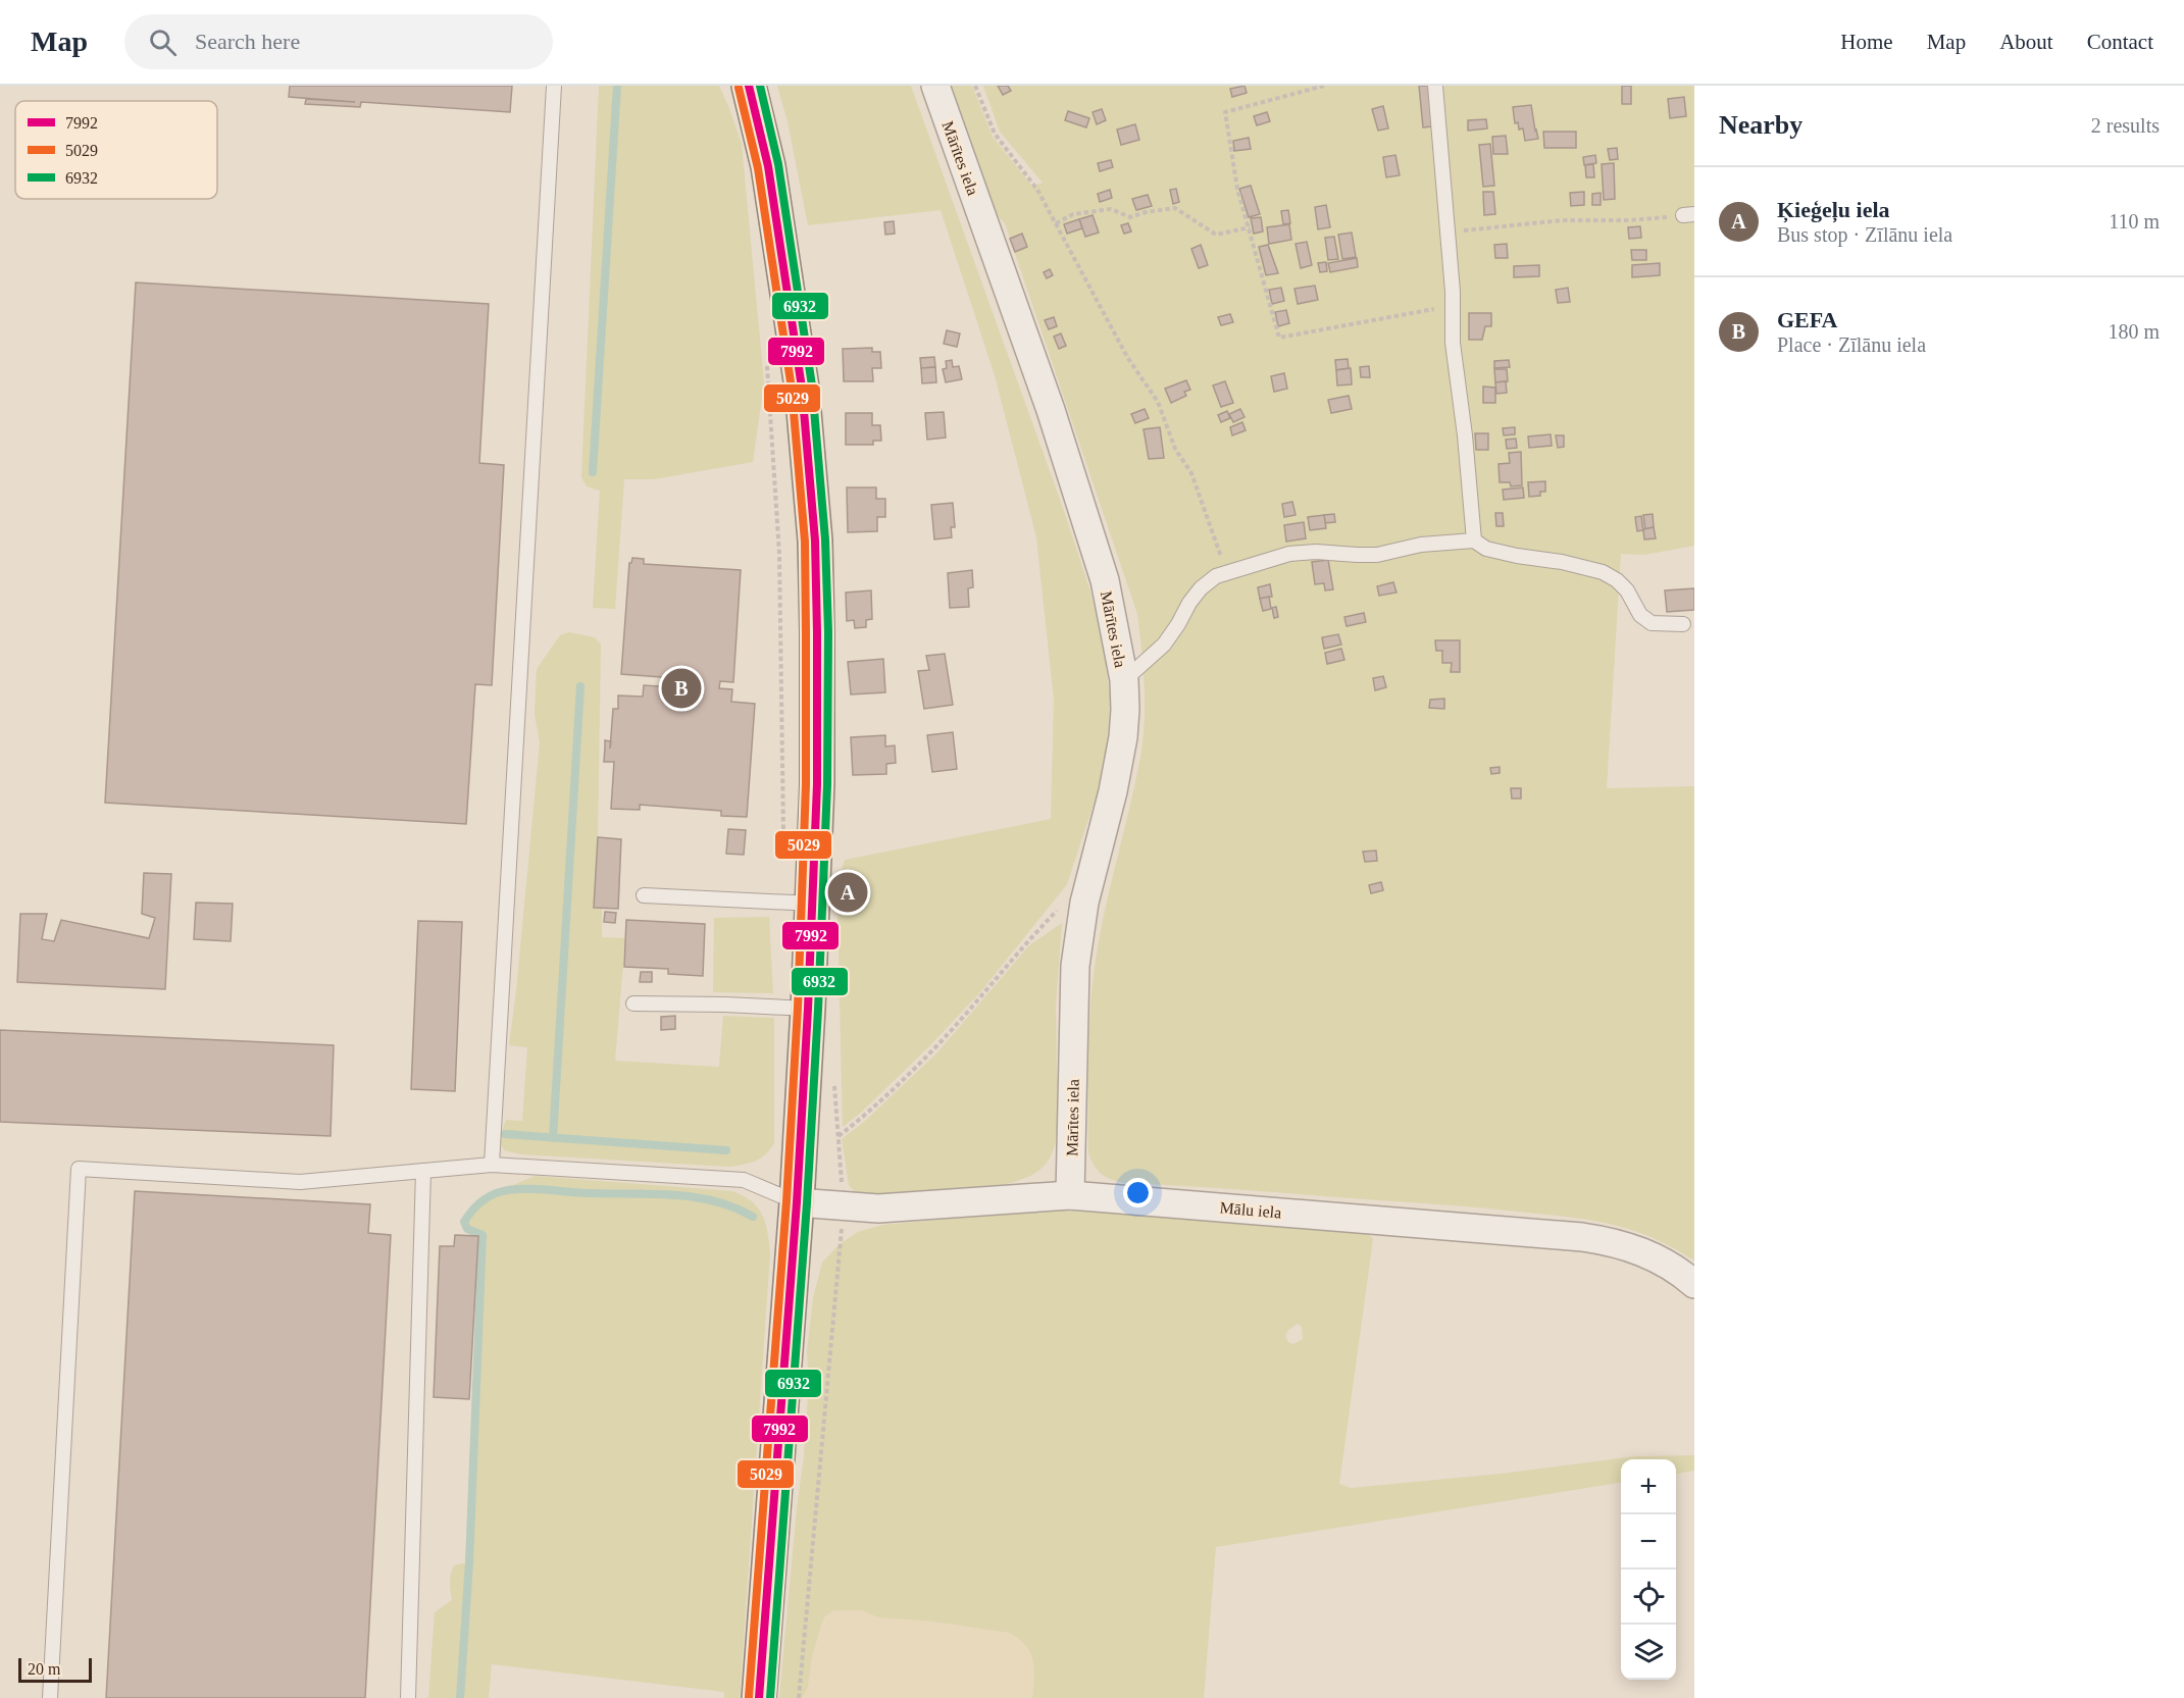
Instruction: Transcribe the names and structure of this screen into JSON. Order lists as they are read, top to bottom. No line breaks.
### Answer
{"streets":{"street":["Mārītes iela","Mālu iela"]},"crossings":[["Mārītes iela","Mālu iela"]],"lines":["transit line 7992","transit line 6932","transit line 5029"],"legend":["7992","5029","6932"],"scale_bar":"20 m","page":{"header":"Map","search":"Search here","nav":["Home","Map","About","Contact"],"heading":["Nearby","2 results"],"list":[{"mark":"A","name":"Ķieģeļu iela","note":"Bus stop · Zīlānu iela","value":"110 m"},{"mark":"B","name":"GEFA","note":"Place · Zīlānu iela","value":"180 m"}],"pins":["B","A"],"map_buttons":["+","−"],"scale":"20 m"}}
